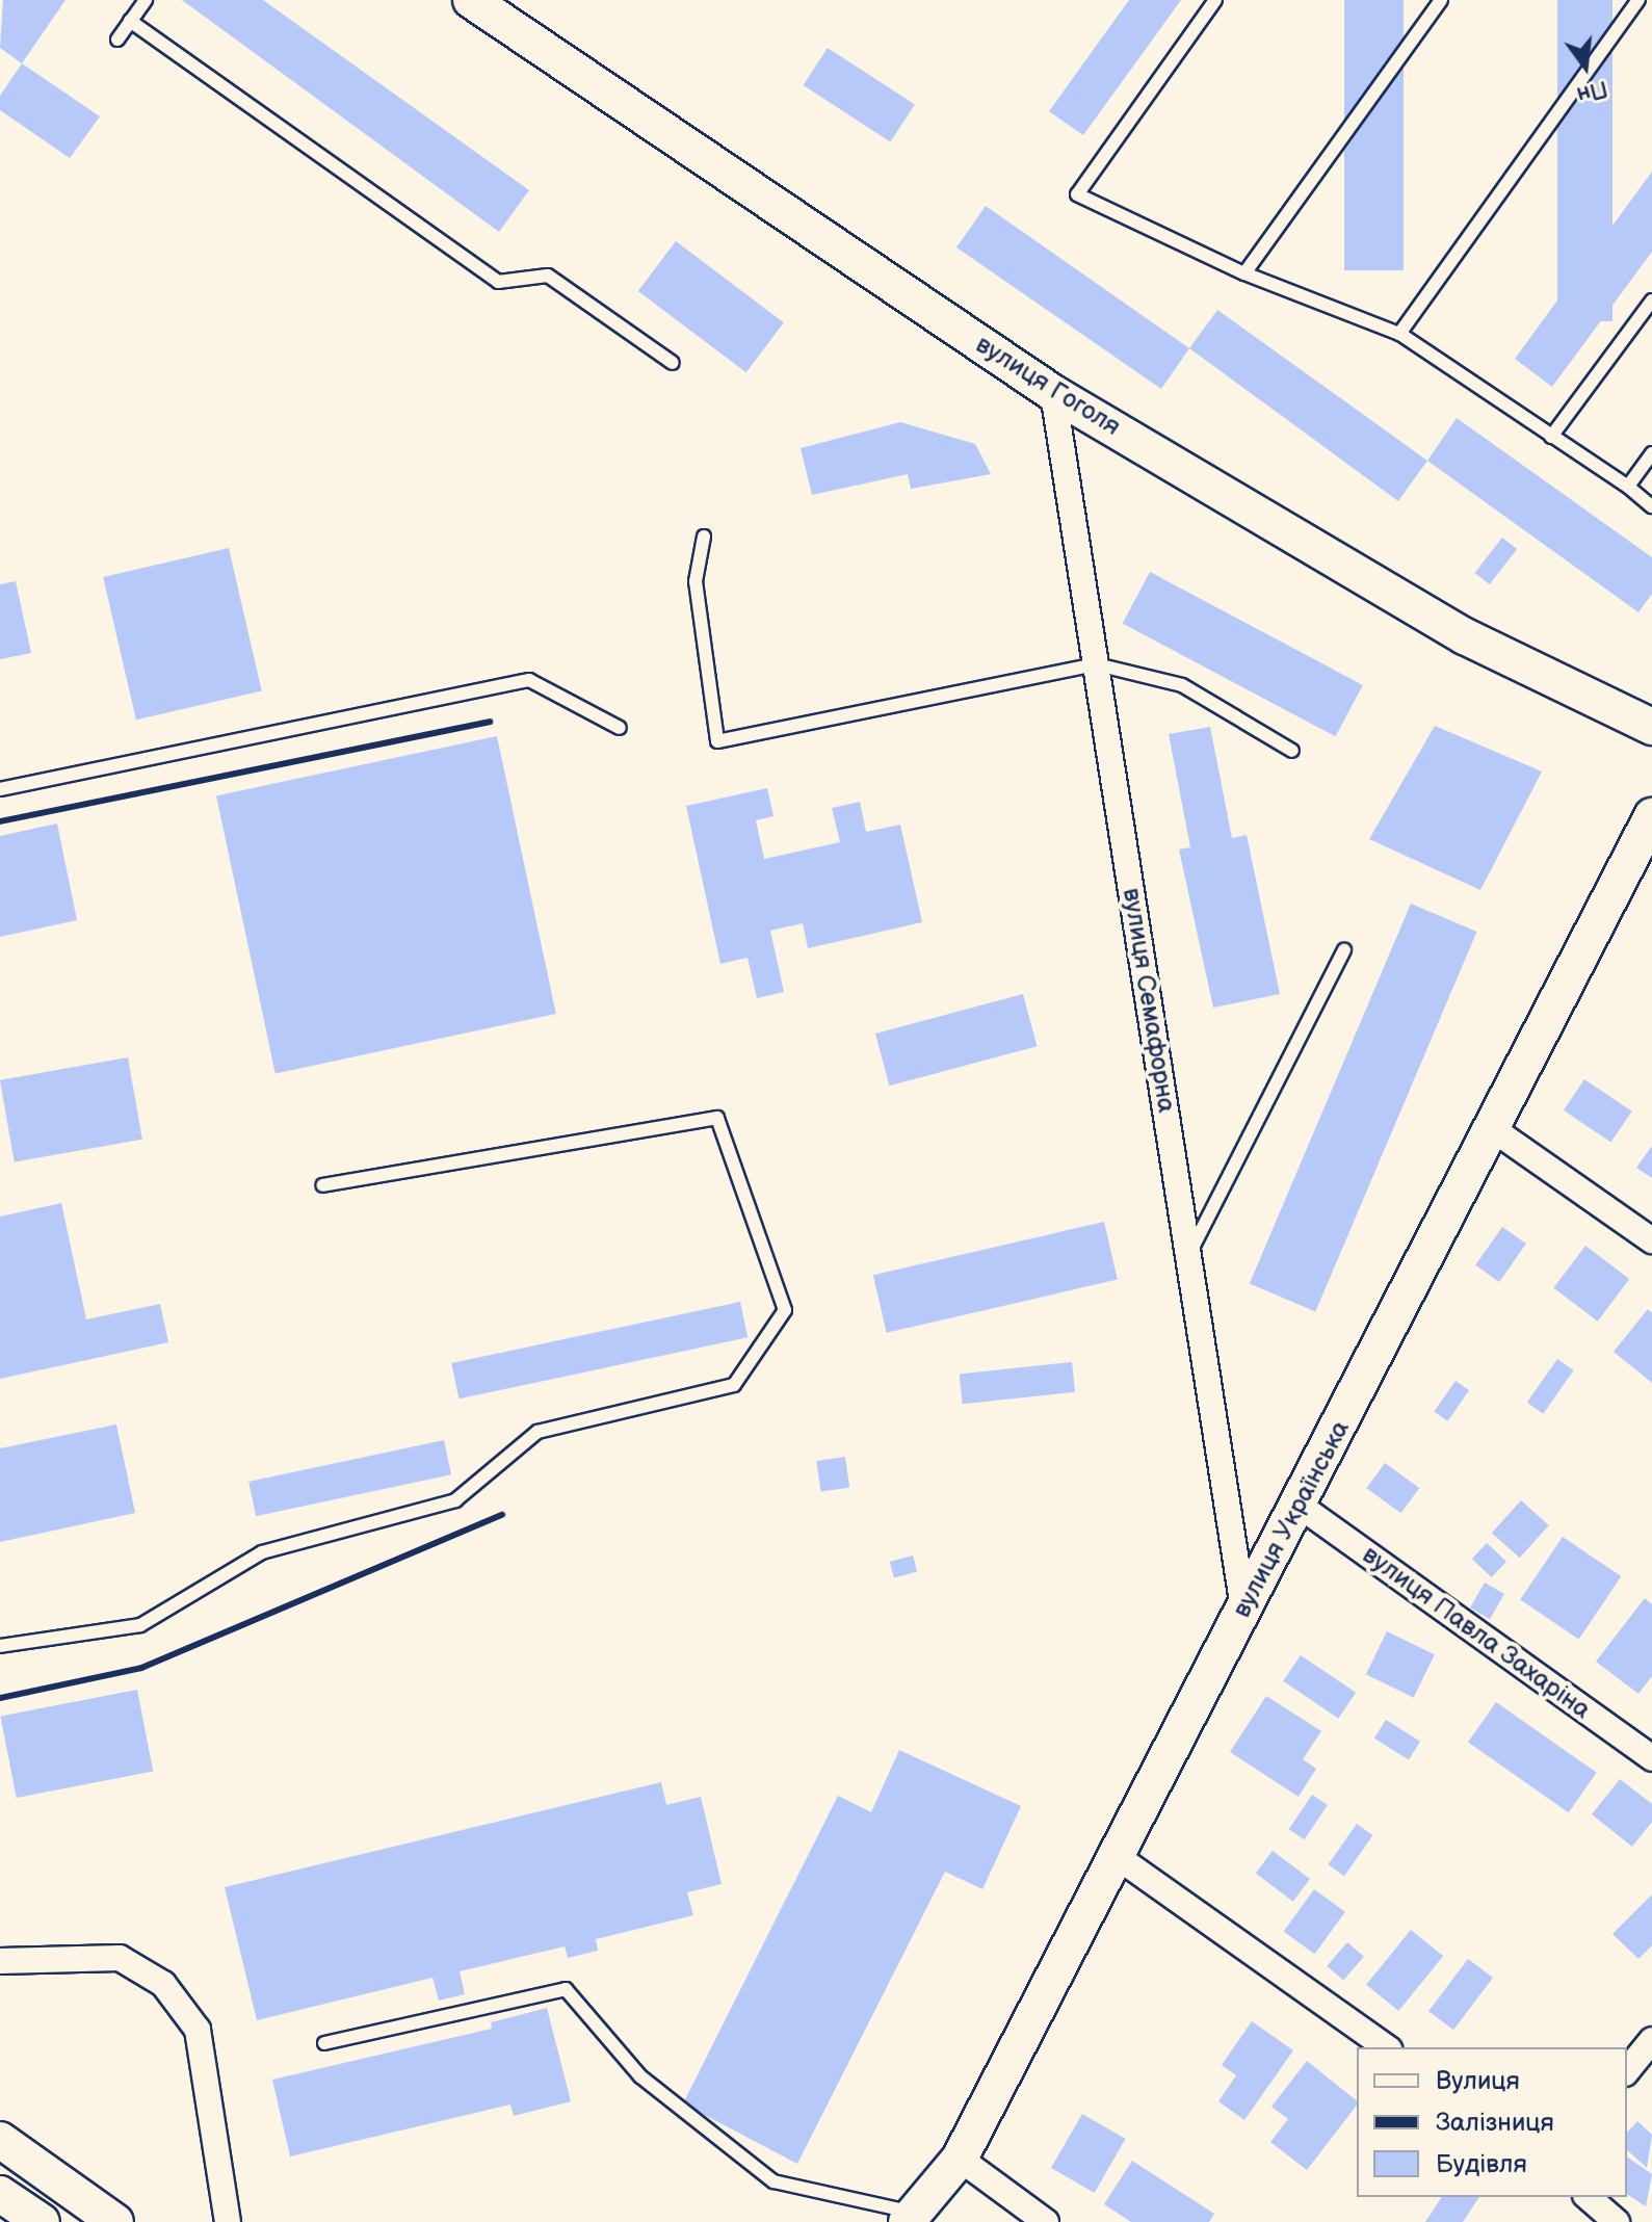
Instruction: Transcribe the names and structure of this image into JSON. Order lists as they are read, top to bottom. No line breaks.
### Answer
{"streets":{"main road":["вулиця Гоголя","вулиця Українська"],"street":["вулиця Семафорна","вулиця Павла Захаріна"]},"crossings":[["вулиця Гоголя","вулиця Семафорна"],["вулиця Семафорна","вулиця Українська"],["вулиця Українська","вулиця Павла Захаріна"]],"legend":["Вулиця","Залізниця","Будівля"],"north":"bottom"}
